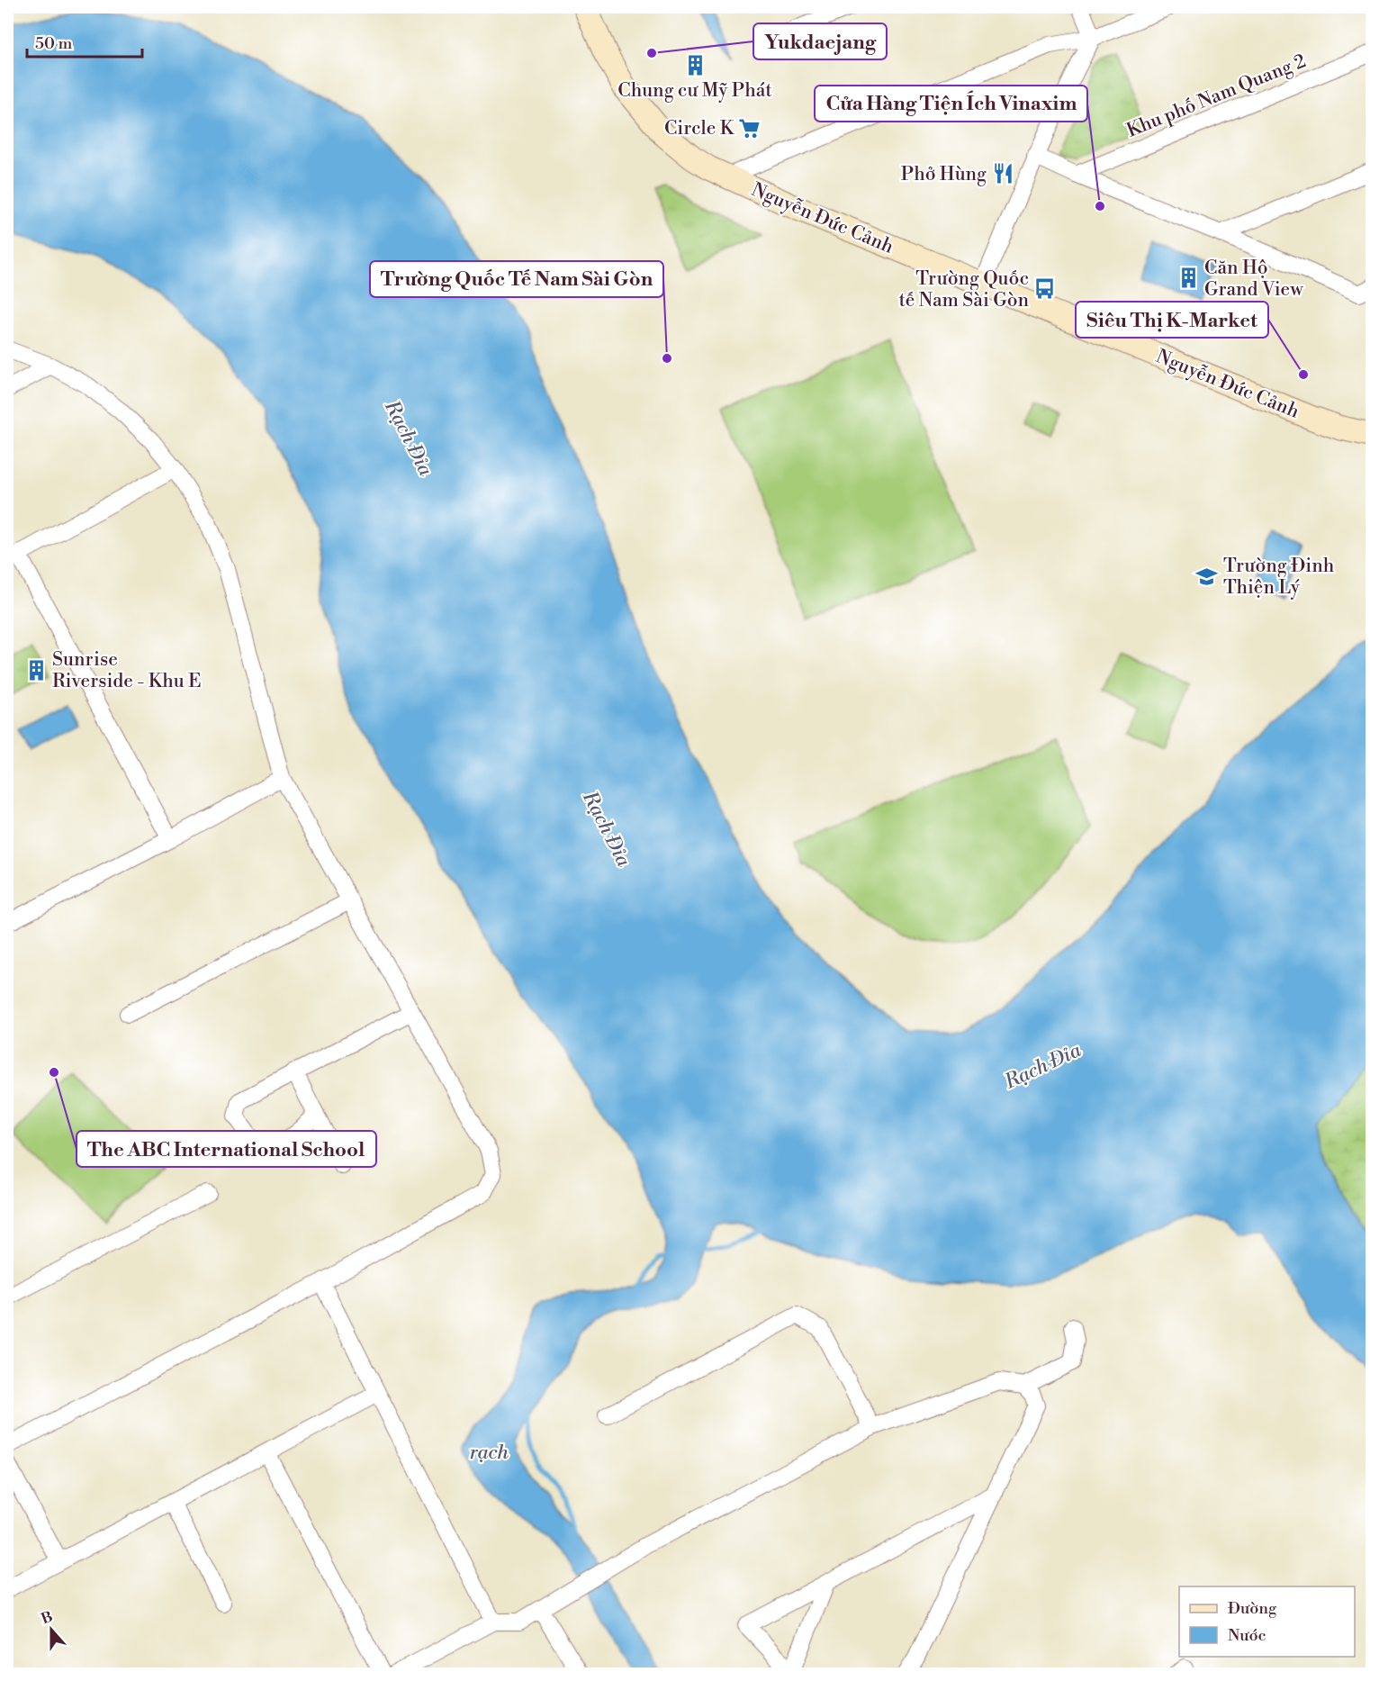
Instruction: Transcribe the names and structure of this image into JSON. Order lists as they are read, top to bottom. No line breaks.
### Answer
{"streets":{"main road":["Nguyễn Đức Cảnh"],"street":["Khu phố Nam Quang 2"]},"water":["Rạch Đỉa","rạch"],"places":{"other":["Yukdaejang","Cửa Hàng Tiện Ích Vinaxim","Trường Quốc Tế Nam Sài Gòn","Siêu Thị K-Market","The ABC International School"],"building":["Chung cư Mỹ Phát","Căn Hộ Grand View","Sunrise Riverside - Khu E"],"supermarket":["Circle K"],"restaurant":["Phở Hùng"],"bus stop":["Trường Quốc tế Nam Sài Gòn"],"school or university":["Trường Đinh Thiện Lý"]},"legend":["Đường","Nước"],"scale_bar":"50 m","north":"top"}
